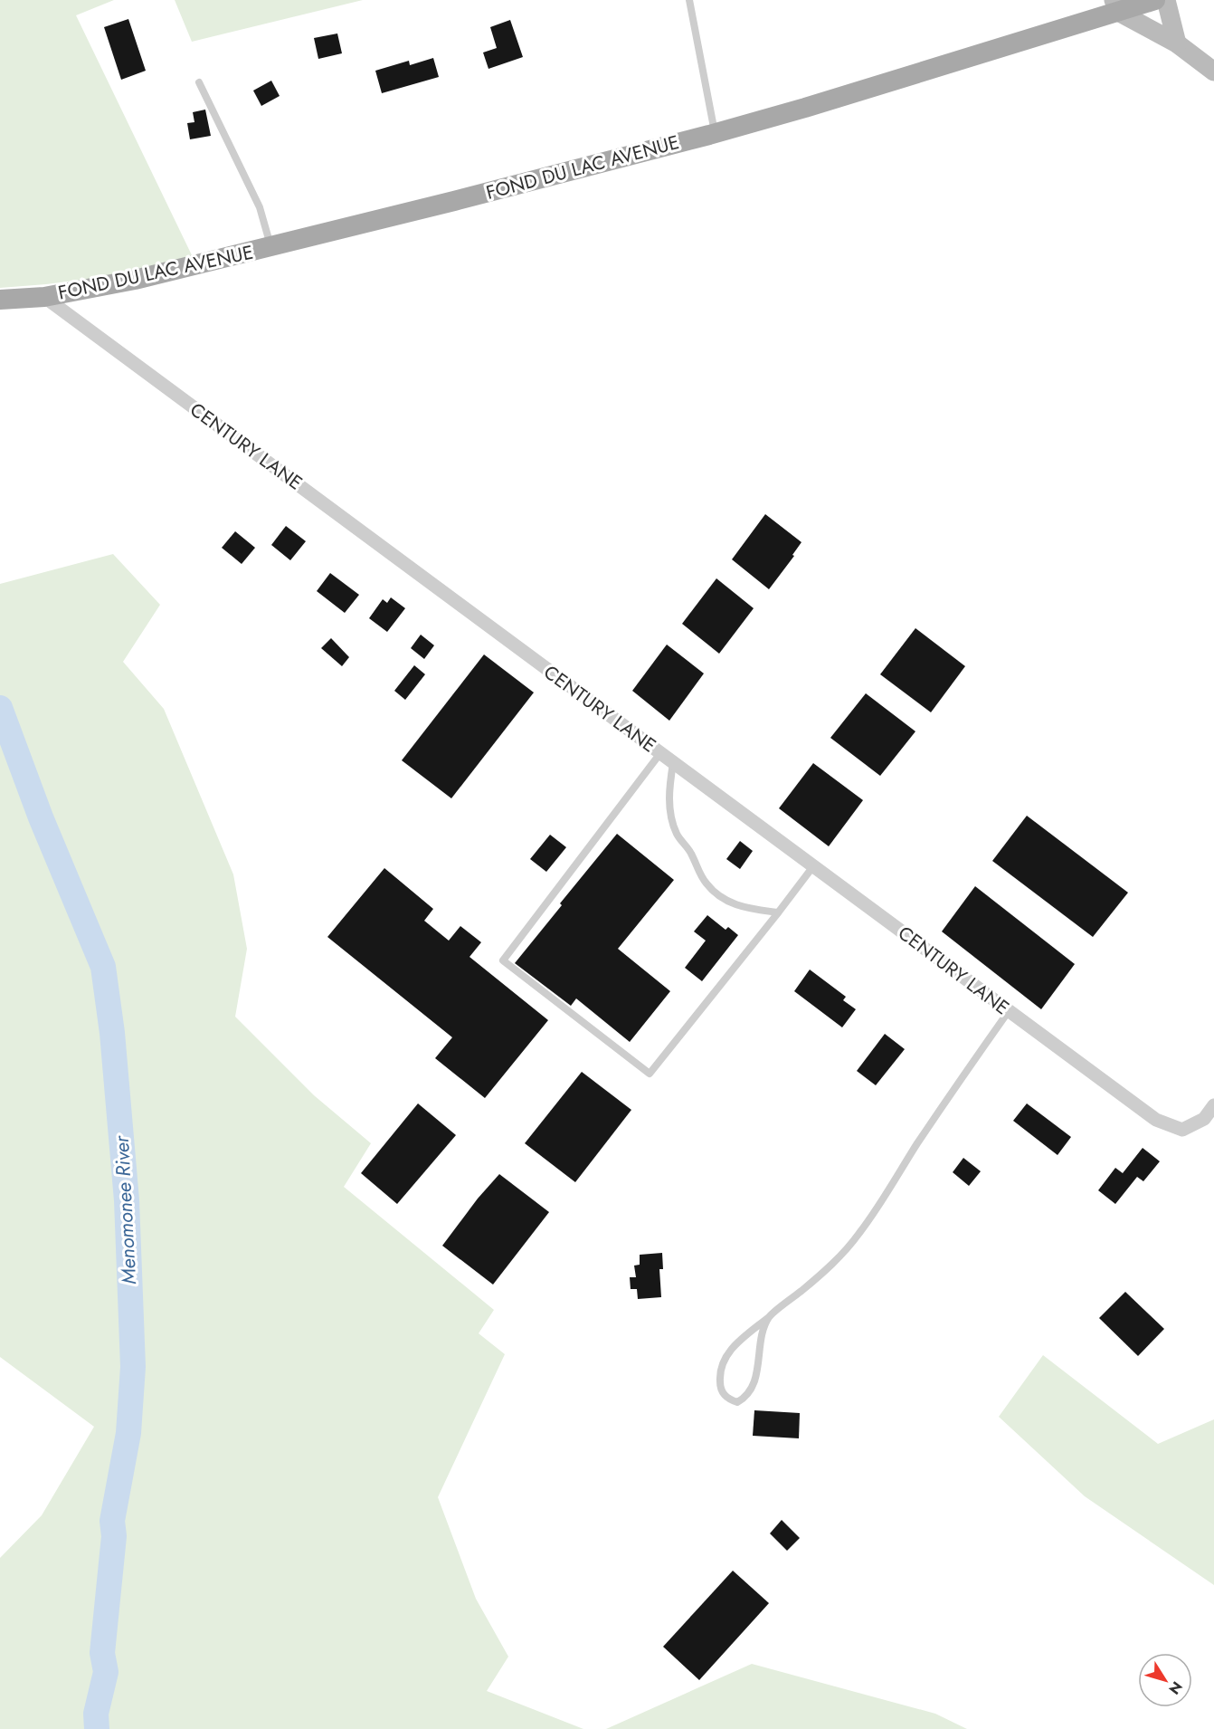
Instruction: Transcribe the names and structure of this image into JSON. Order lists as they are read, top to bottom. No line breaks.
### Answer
{"streets":{"main road":["FOND DU LAC AVENUE"],"street":["CENTURY LANE"]},"crossings":[["FOND DU LAC AVENUE","CENTURY LANE"]],"water":["Menomonee River"],"north":"bottom right"}
